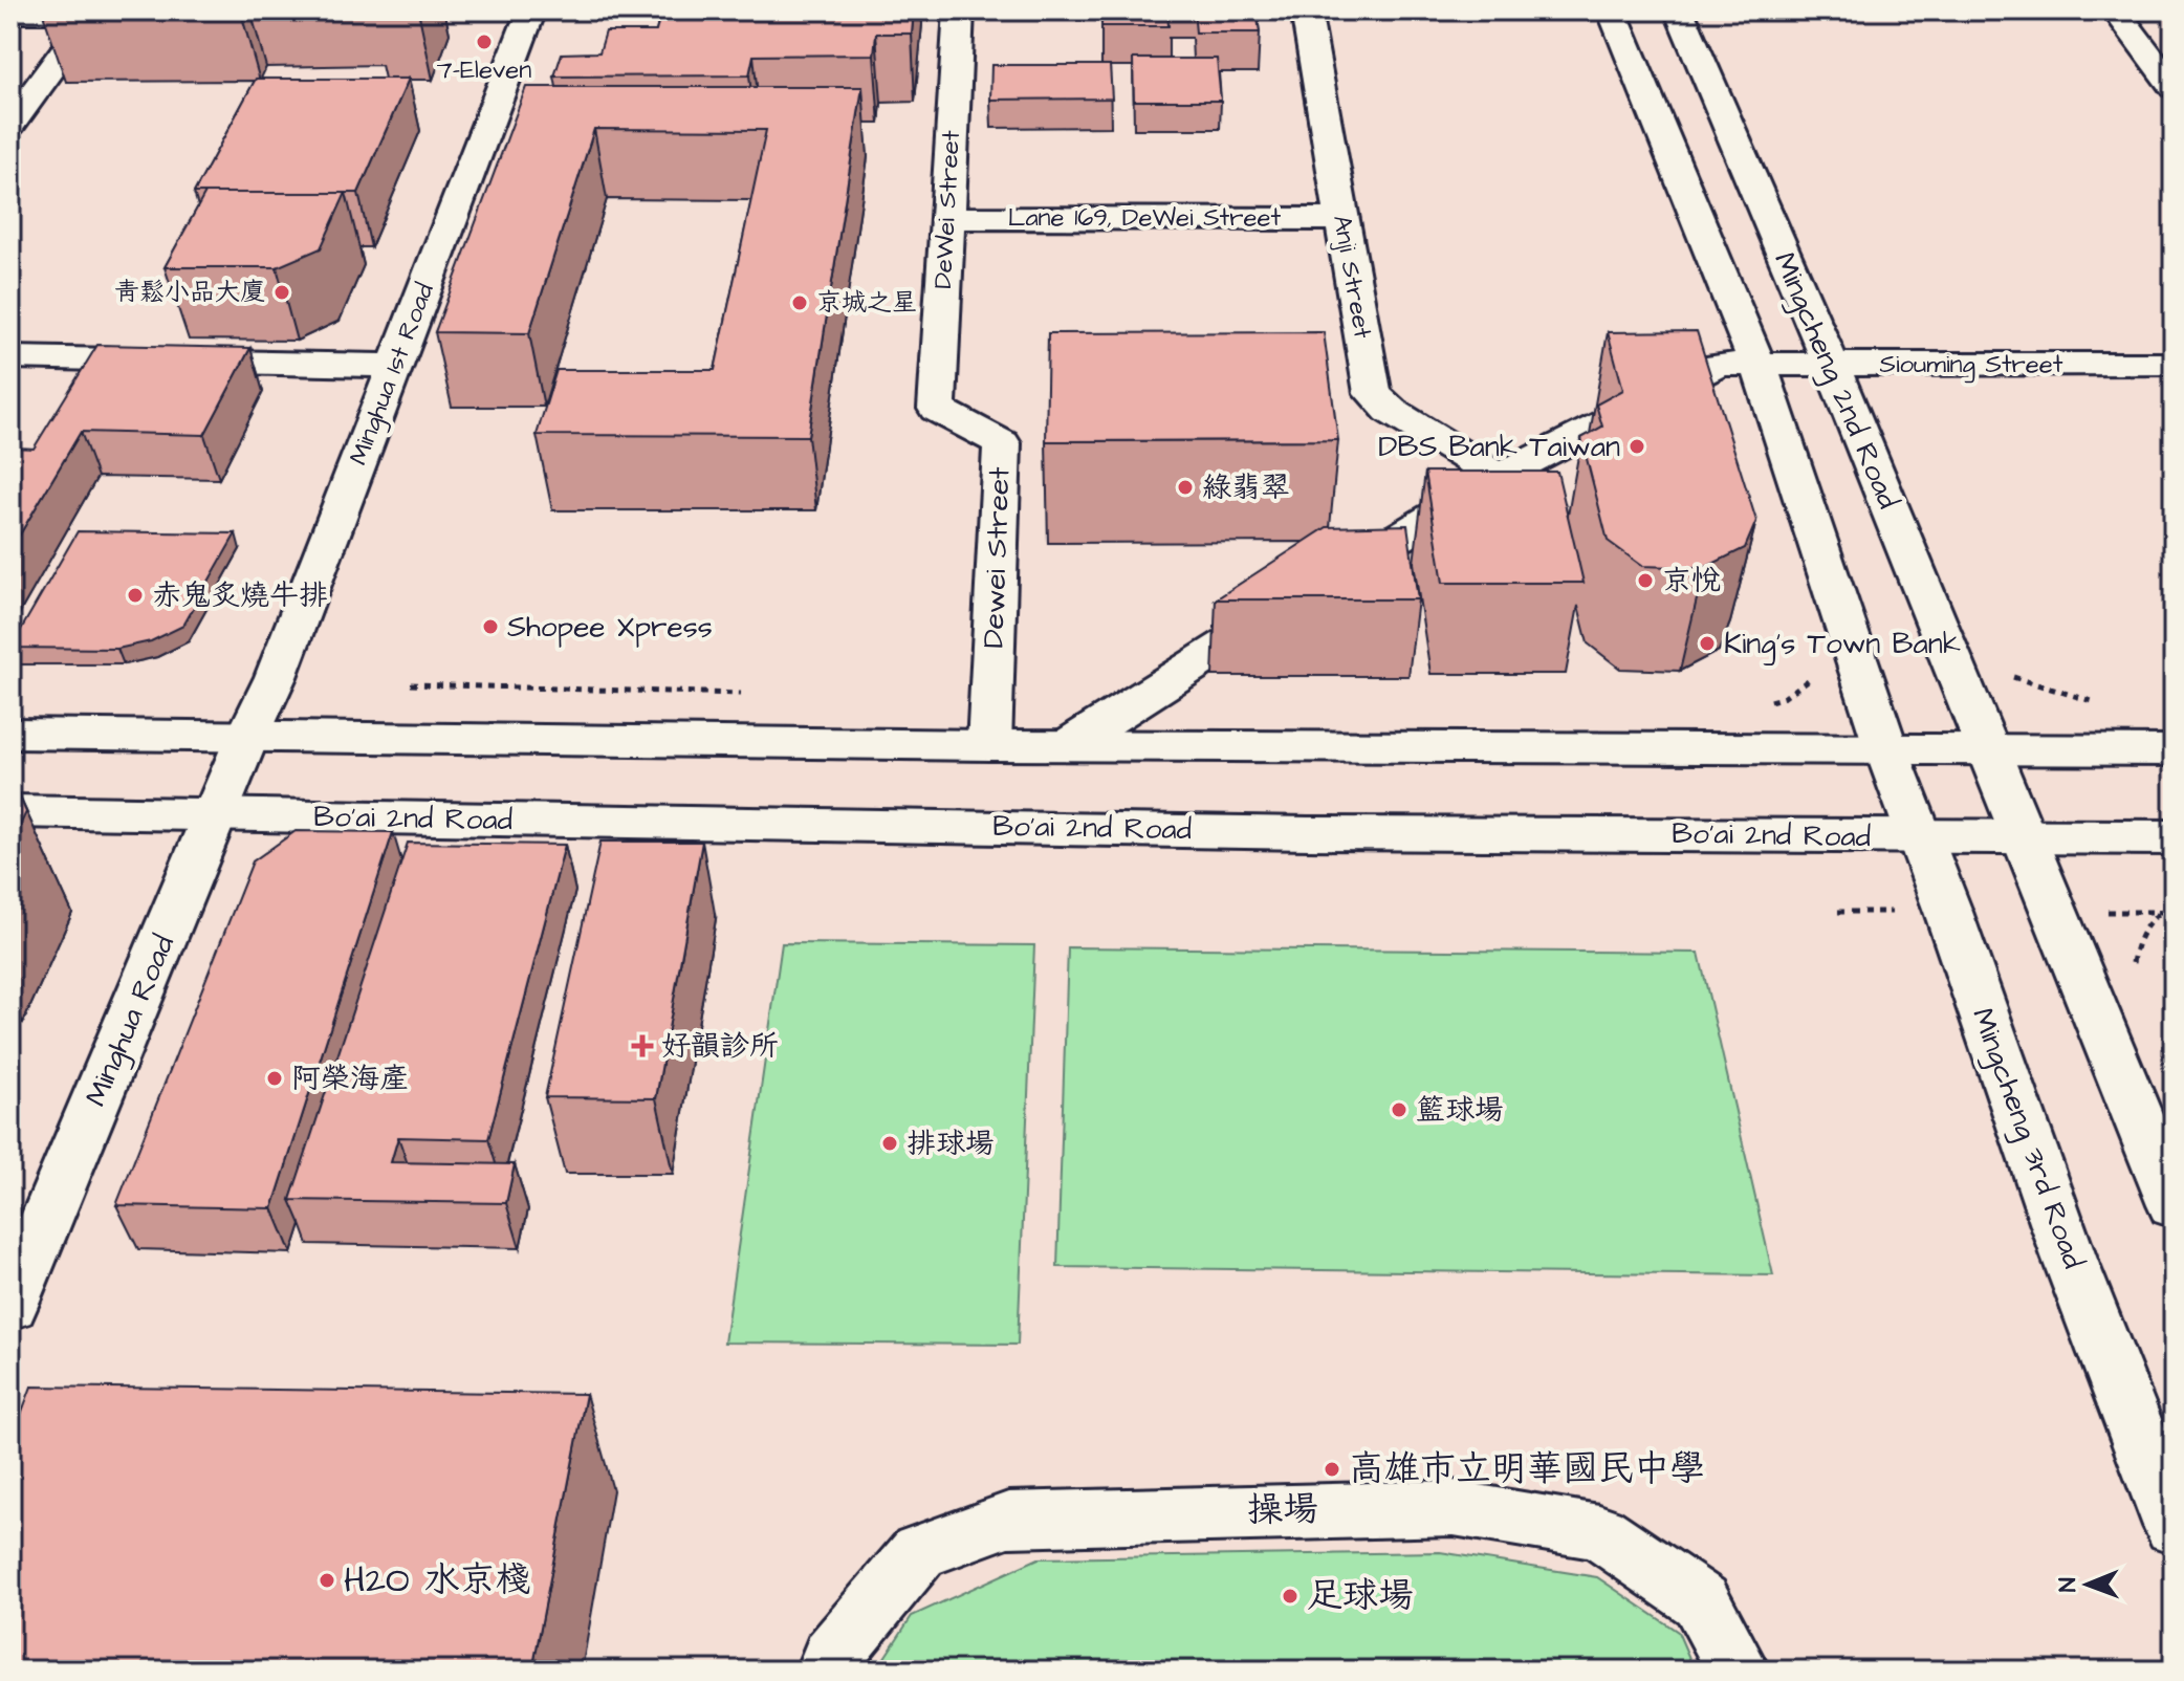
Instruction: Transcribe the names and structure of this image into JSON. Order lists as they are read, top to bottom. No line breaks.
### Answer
{"streets":{"street":["DeWei Street","Lane 169, DeWei Street","Anji Street","Siouming Street","Minghua 1st Road","Mingcheng 2nd Road","Dewei Street","Bo'ai 2nd Road","Minghua Road","Mingcheng 3rd Road","操場"]},"crossings":[["DeWei Street","Lane 169, DeWei Street"],["DeWei Street","Dewei Street"],["Lane 169, DeWei Street","Anji Street"],["Siouming Street","Mingcheng 2nd Road"],["Minghua 1st Road","Minghua Road"],["Bo'ai 2nd Road","Minghua Road"],["Bo'ai 2nd Road","Mingcheng 3rd Road"]],"places":{"other":["7-Eleven","青鬆小品大廈","京城之星","DBS Bank Taiwan","綠翡翠","京悅","赤鬼炙燒牛排","Shopee Xpress","King's Town Bank","阿榮海產","籃球場","排球場","高雄市立明華國民中學","H2O 水京棧","足球場"],"health":["好韻診所"]},"north":"left"}
